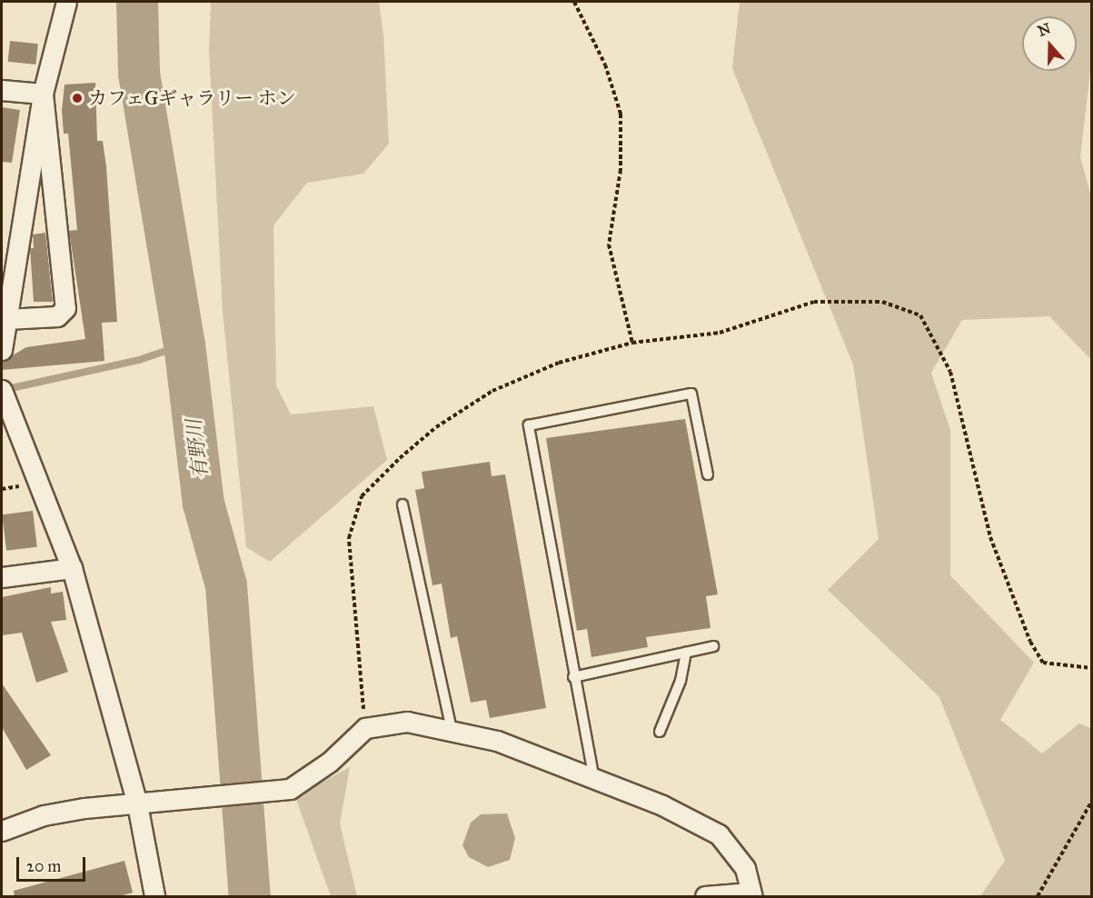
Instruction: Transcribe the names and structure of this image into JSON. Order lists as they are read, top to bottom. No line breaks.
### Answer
{"water":["有野川"],"places":["カフェGギャラリー ホン"],"scale_bar":"20 m","north":"top"}
